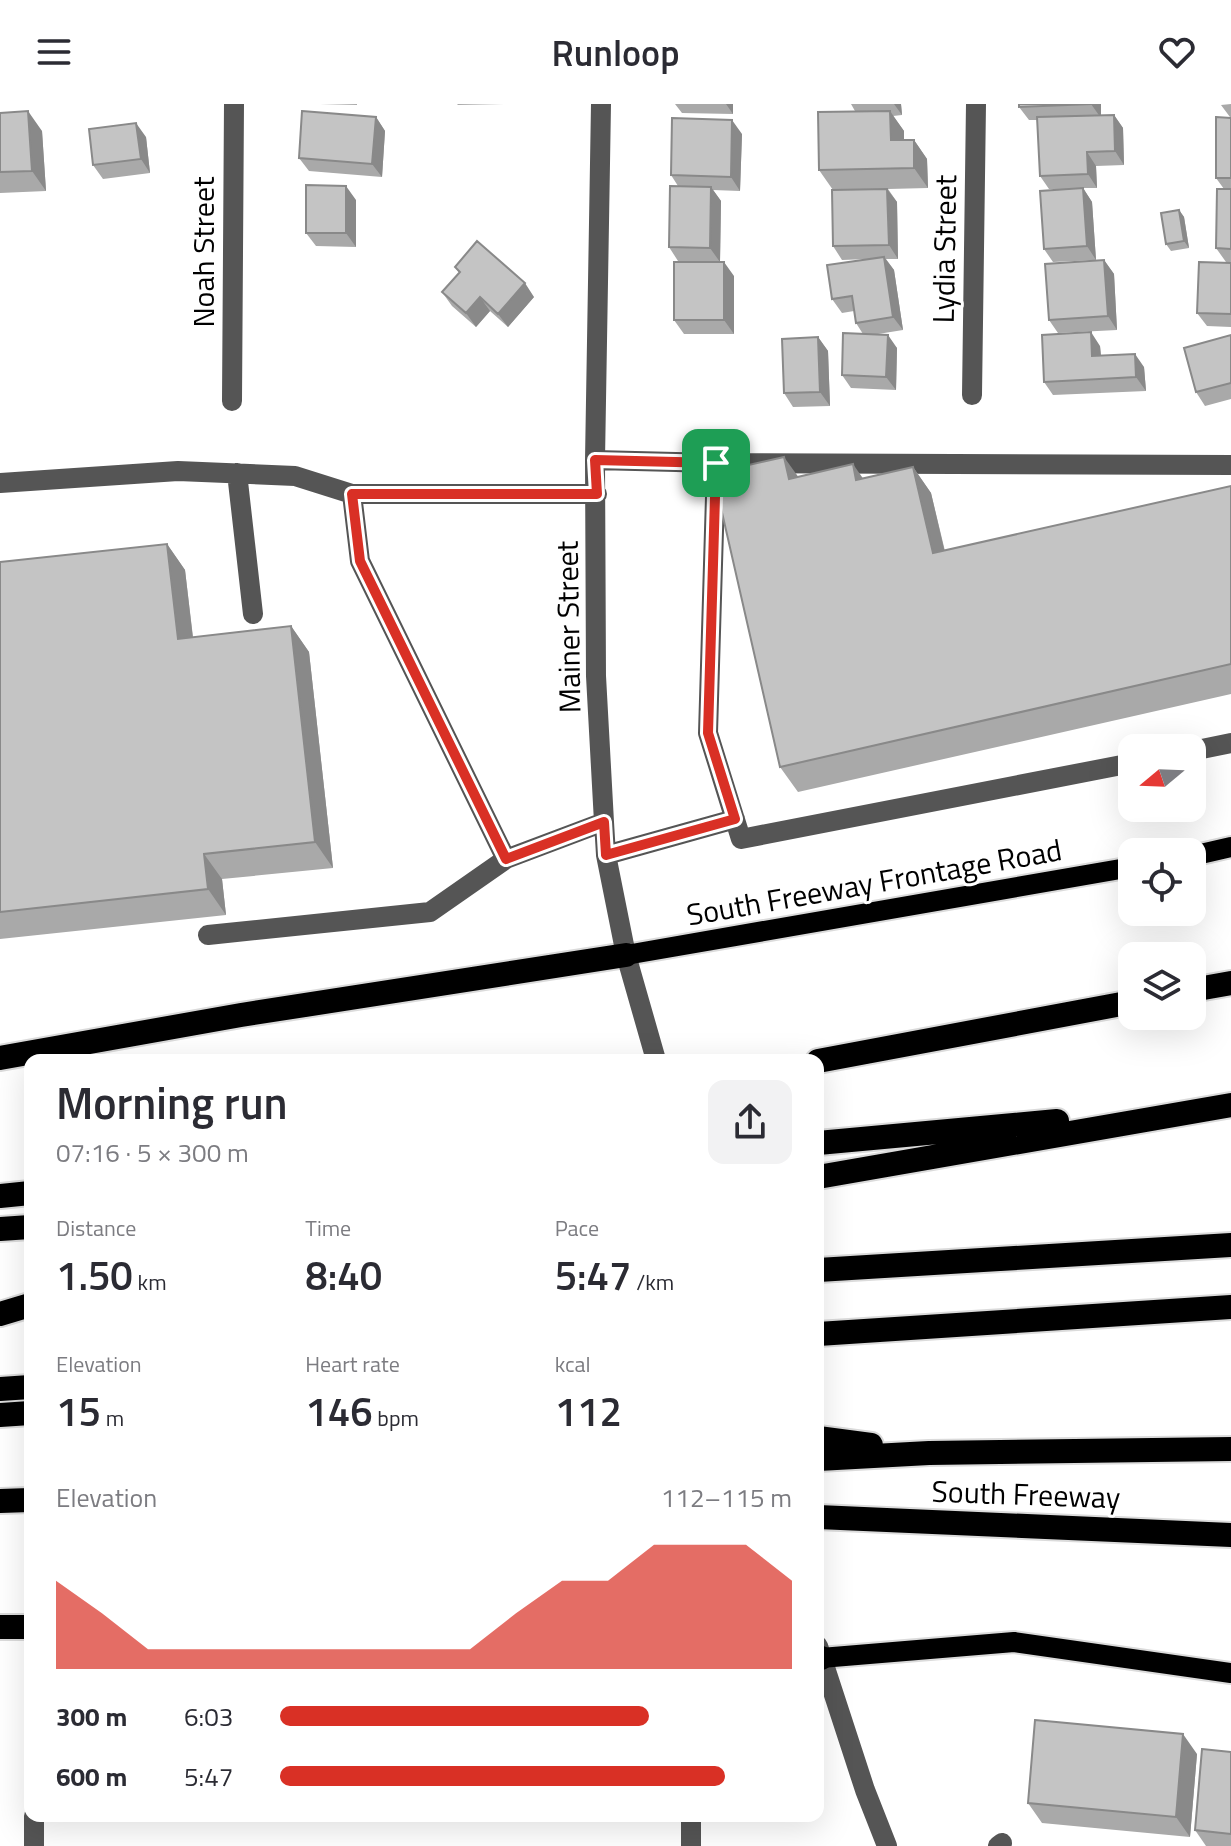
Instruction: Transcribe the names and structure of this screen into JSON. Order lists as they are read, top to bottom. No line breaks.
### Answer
{"streets":{"highway":["South Freeway"],"main road":["South Freeway Frontage Road"],"street":["Lydia Street","Noah Street","Mainer Street"]},"crossings":[["Mainer Street","South Freeway Frontage Road"]],"north":"left","page":{"header":"Runloop","heading":["Morning run","07:16 · 5 × 300 m"],"stats":[["Distance","1.50 km"],["Time","8:40"],["Pace","5:47 /km"],["Elevation","15 m"],["Heart rate","146 bpm"],["kcal","112"]],"chart":["Elevation","112–115 m"],"list":[{"name":"300 m","note":"6:03"},{"name":"600 m","note":"5:47"}]}}
